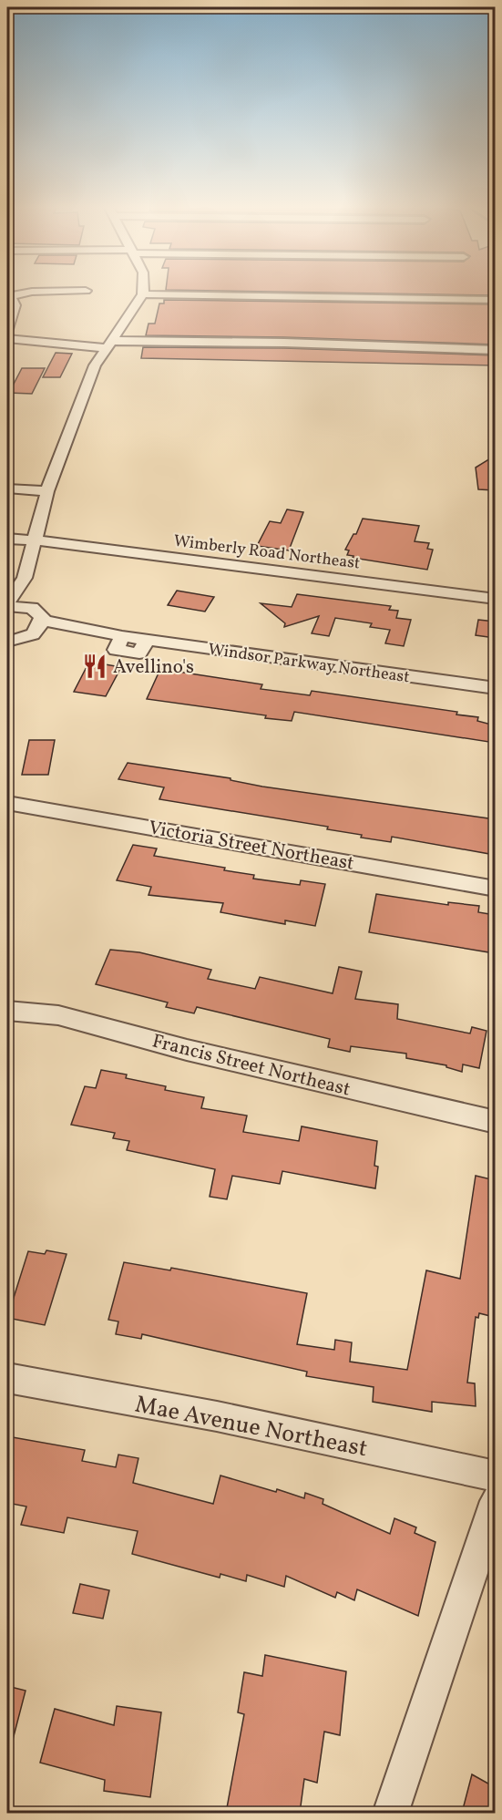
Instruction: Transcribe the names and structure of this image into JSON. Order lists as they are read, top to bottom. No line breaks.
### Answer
{"streets":{"street":["Wimberly Road Northeast","Windsor Parkway Northeast","Victoria Street Northeast","Francis Street Northeast","Mae Avenue Northeast"]},"places":{"restaurant":["Avellino's"]}}
